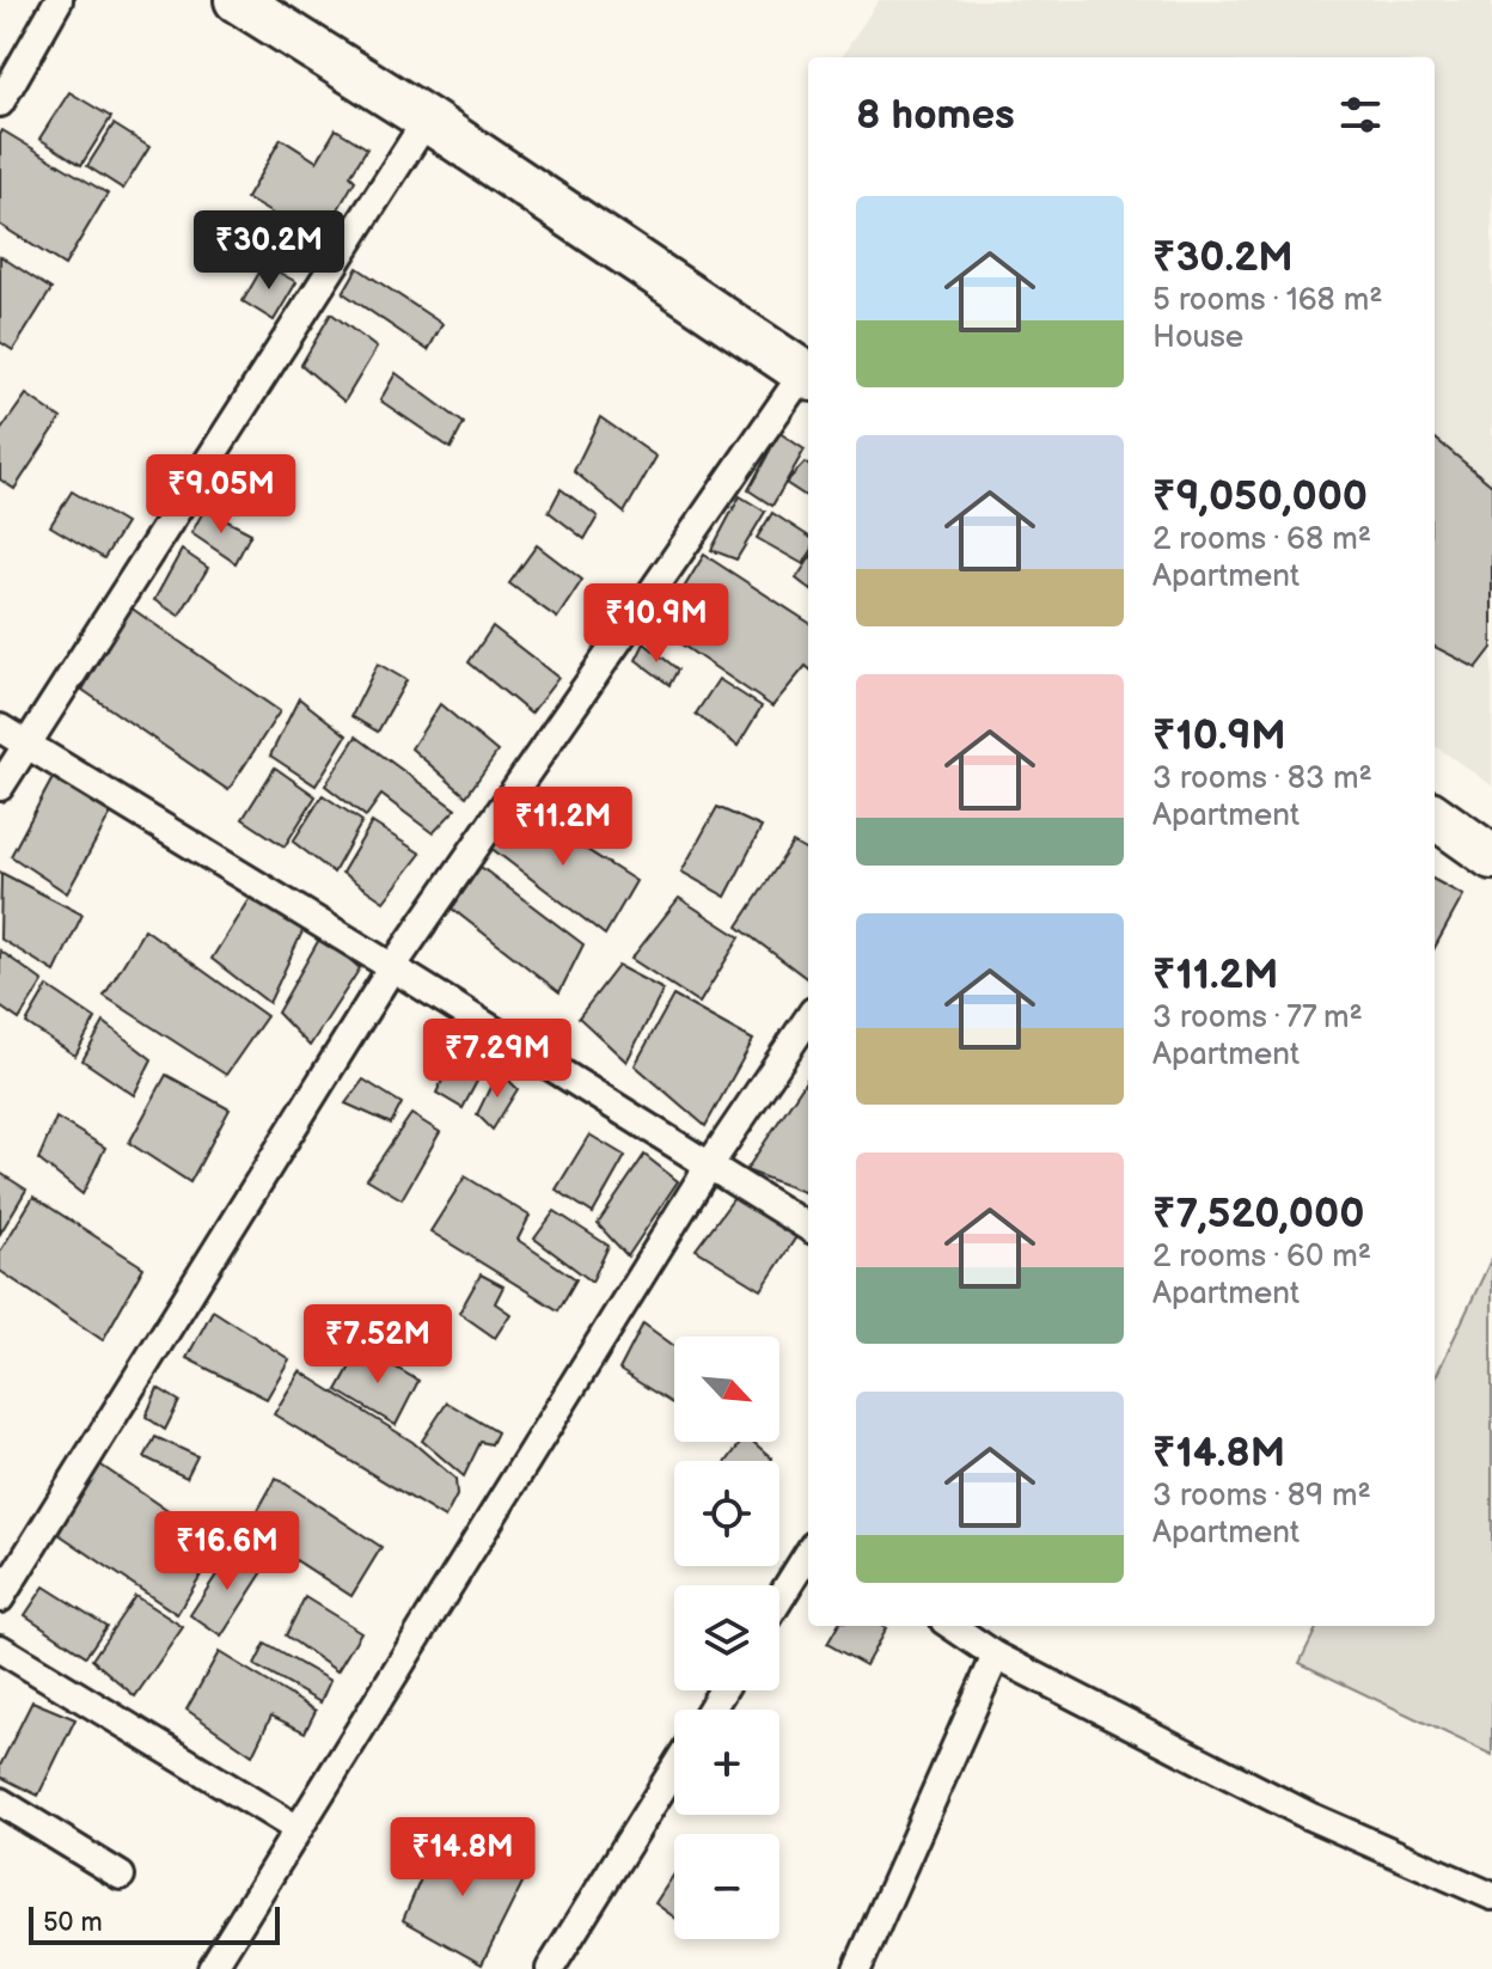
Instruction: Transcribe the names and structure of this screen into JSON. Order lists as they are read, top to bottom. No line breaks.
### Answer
{"scale_bar":"50 m","north":"bottom right","page":{"heading":"8 homes","list":[{"name":"₹30.2M","note":"5 rooms · 168 m² · House"},{"name":"₹9,050,000","note":"2 rooms · 68 m² · Apartment"},{"name":"₹10.9M","note":"3 rooms · 83 m² · Apartment"},{"name":"₹11.2M","note":"3 rooms · 77 m² · Apartment"},{"name":"₹7,520,000","note":"2 rooms · 60 m² · Apartment"},{"name":"₹14.8M","note":"3 rooms · 89 m² · Apartment"}],"price":["₹30.2M","₹9.05M","₹10.9M","₹11.2M","₹7.29M","₹7.52M","₹16.6M","₹14.8M"],"map_buttons":["+","−"],"scale":"50 m"}}
